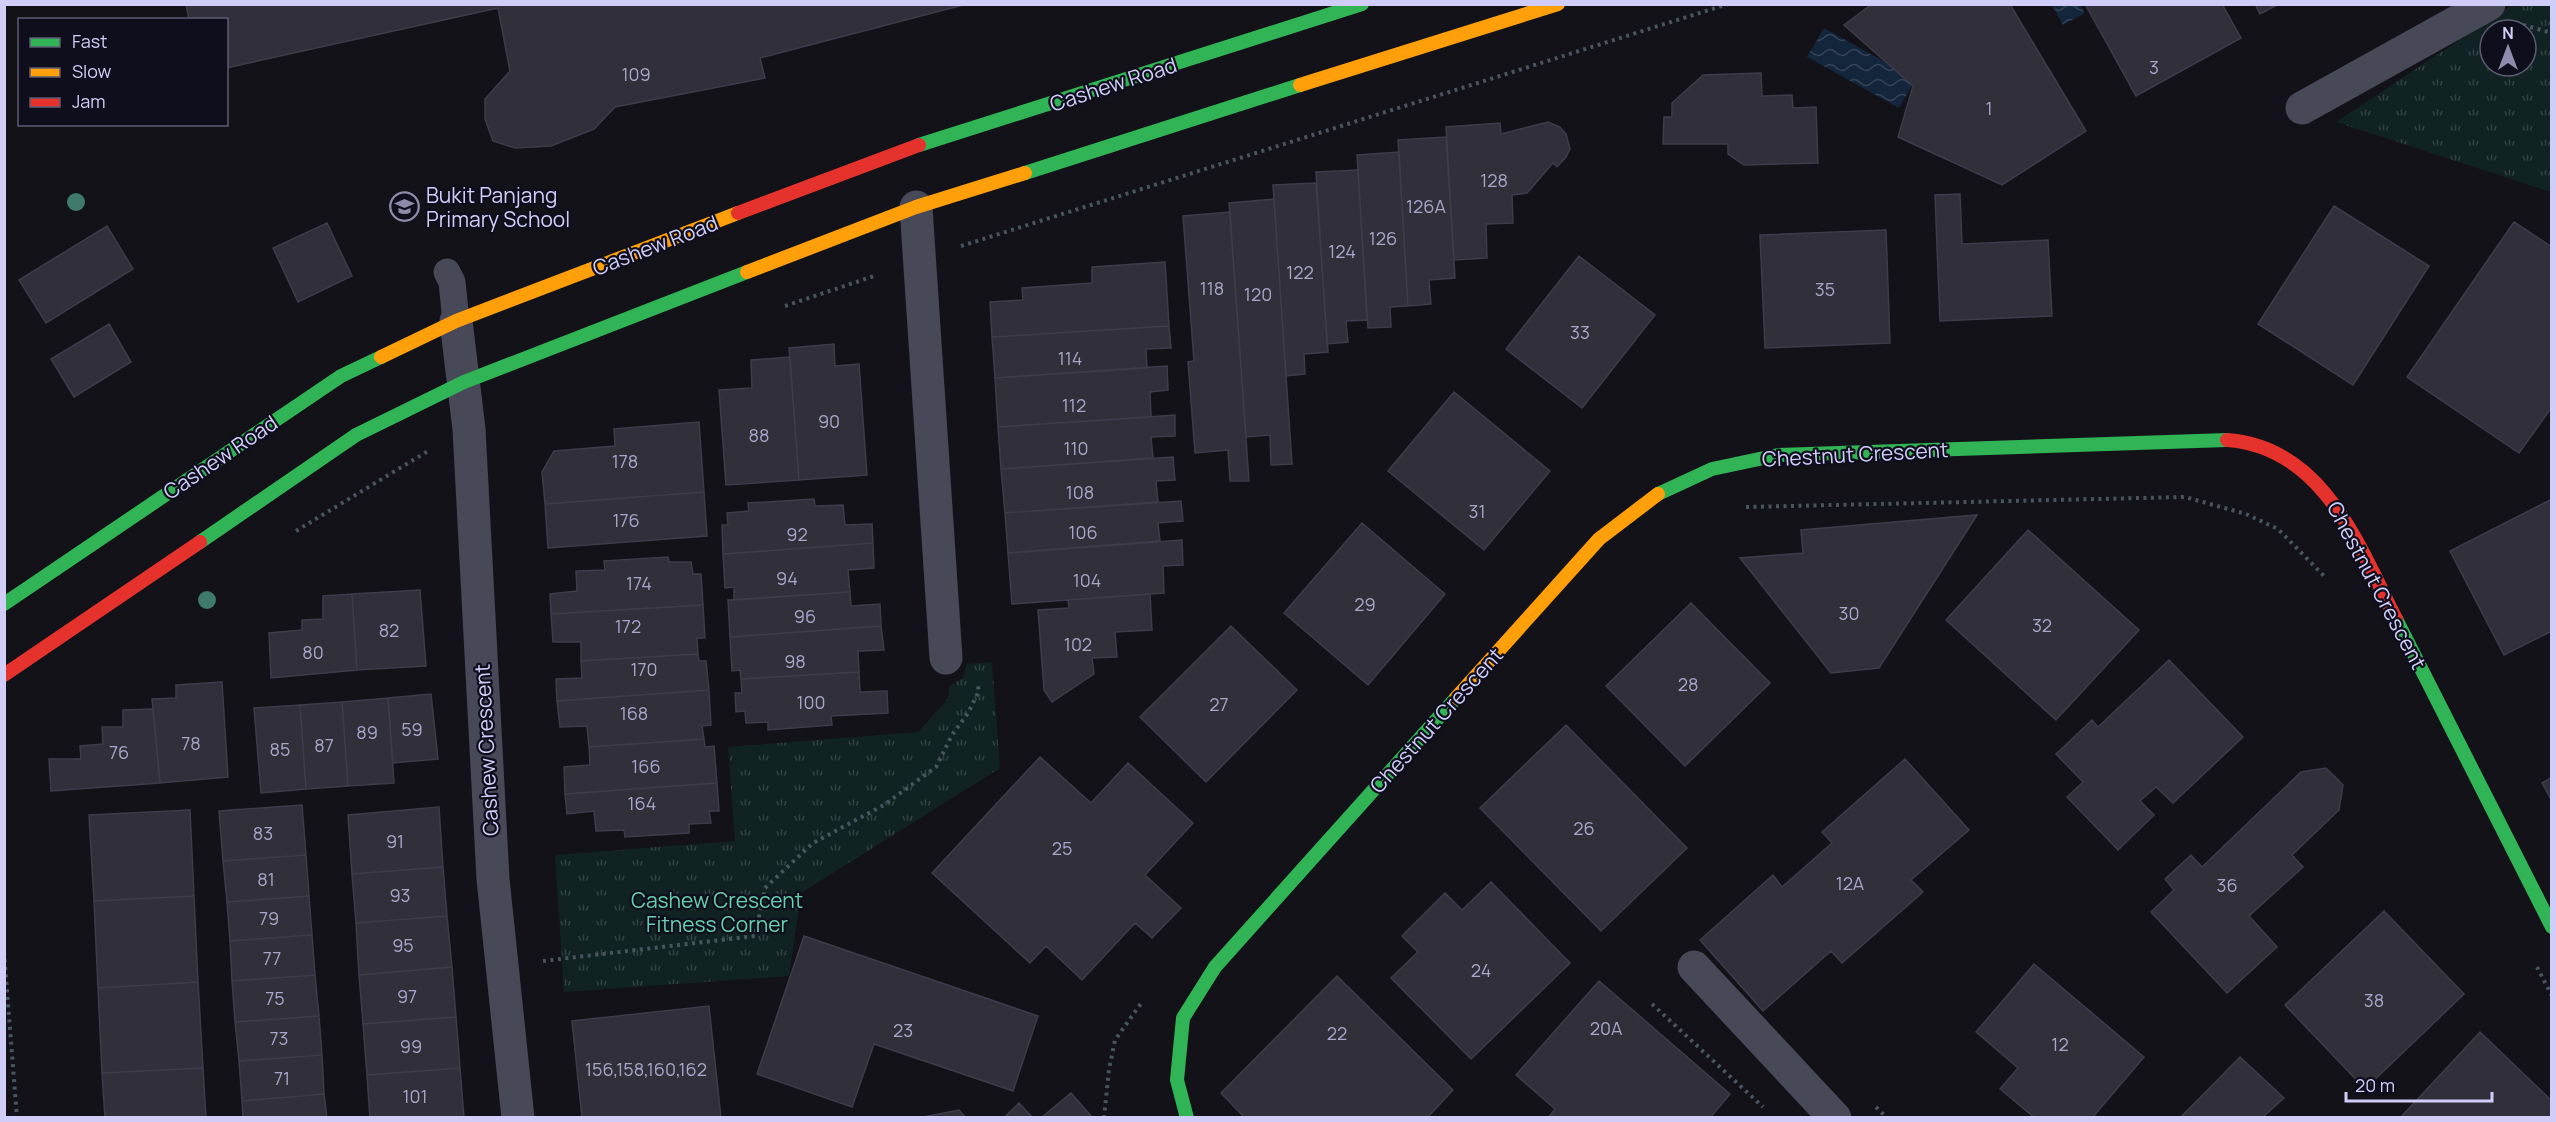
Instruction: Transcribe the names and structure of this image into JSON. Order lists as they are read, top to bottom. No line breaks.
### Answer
{"streets":{"street":["Cashew Road","Chestnut Crescent","Cashew Crescent"]},"crossings":[["Cashew Road","Cashew Crescent"]],"parks":["Cashew Crescent Fitness Corner"],"places":{"school or university":["Bukit Panjang Primary School"]},"house_numbers":["3","109","1","128","126A","126","124","122","118","35","120","33","114","112","90","88","110","178","108","31","176","106","92","94","104","174","29","30","96","32","172","82","102","80","98","170","28","100","27","168","59","89","78","87","85","76","166","164","26","83","91","25","81","12A","36","93","79","95","77","24","97","75","38","20A","23","22","73","12","99","156,158,160,162","71","101"],"legend":["Fast","Slow","Jam"],"scale_bar":"20 m","north":"top"}
